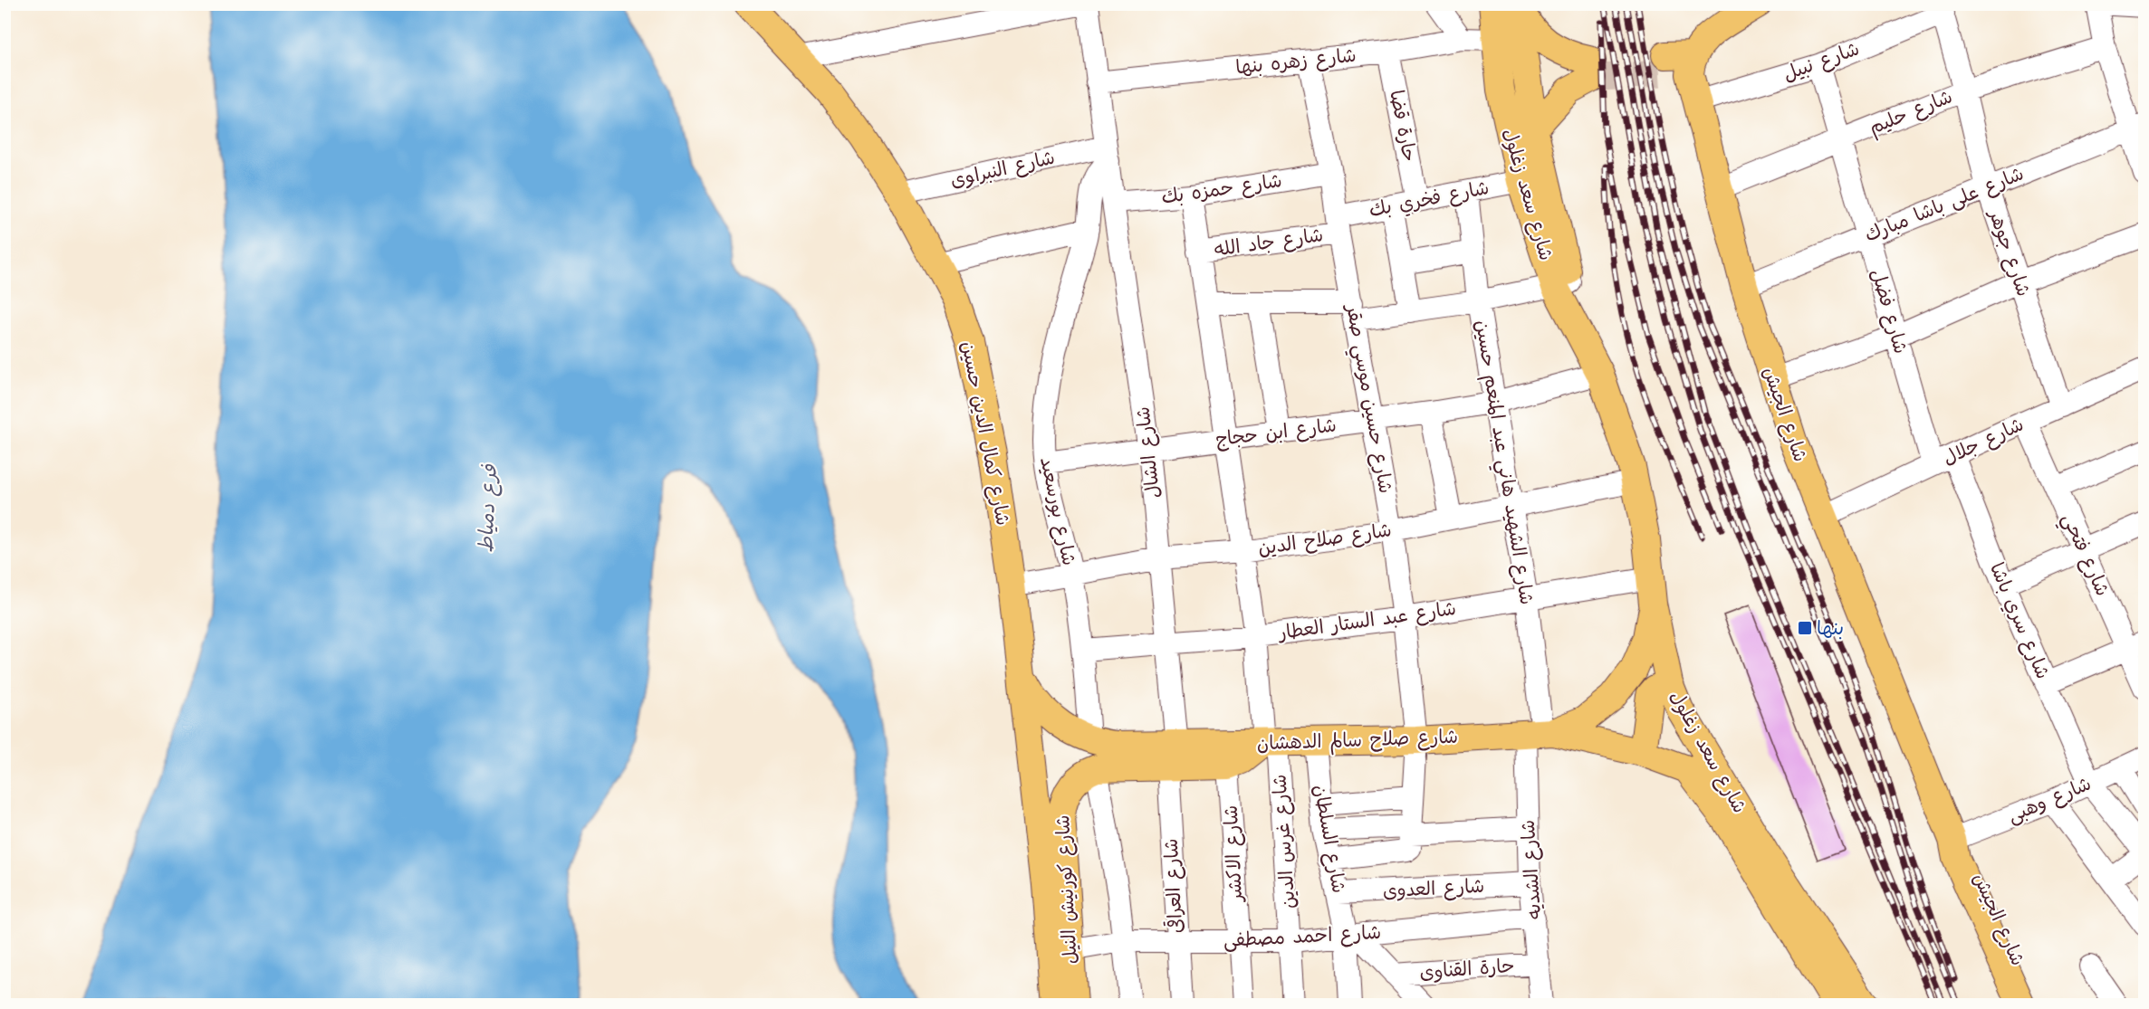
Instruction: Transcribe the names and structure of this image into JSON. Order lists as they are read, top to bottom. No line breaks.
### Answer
{"streets":{"main road":["شارع سعد زغلول","شارع الجيش","شارع كمال الدين حسين","شارع صلاح سالم الدهشان","شارع كورنيش النيل"],"street":["شارع زهره بنها","شارع نبيل","شارع حليم","حارة قضا","شارع النبراوى","شارع حمزه بك","شارع فخري بك","شارع على باشا مبارك","شارع جاد الله","شارع جوهر","شارع فضل","شارع حسين موسي صقر","شارع ابن حجاج","شارع جلال","شارع الشال","شارع الشهيد هاني عبد المنعم حسين","شارع بورسعيد","شارع صلاح الدين","شارع فتحي","شارع عبد الستار العطار","شارع سري باشا","شارع وهبى","شارع السلطان","شارع غرس الدين","شارع الاكشر","شارع الشديه","شارع العراقى","شارع العدوى","شارع احمد مصطفى","حارة القناوى"]},"crossings":[["شارع زهره بنها","حارة قضا"],["شارع زهره بنها","شارع سعد زغلول"],["شارع زهره بنها","شارع حسين موسي صقر"],["شارع زهره بنها","شارع الشال"],["شارع نبيل","شارع جوهر"],["شارع نبيل","شارع فضل"],["شارع نبيل","شارع الجيش"],["شارع حليم","شارع جوهر"],["شارع حليم","شارع فضل"],["شارع حليم","شارع الجيش"],["حارة قضا","شارع فخري بك"],["شارع النبراوى","شارع كمال الدين حسين"],["شارع النبراوى","شارع الشال"],["شارع النبراوى","شارع بورسعيد"],["شارع حمزه بك","شارع حسين موسي صقر"],["شارع حمزه بك","شارع الشال"],["شارع حمزه بك","شارع غرس الدين"],["شارع سعد زغلول","شارع فخري بك"],["شارع سعد زغلول","شارع ابن حجاج"],["شارع سعد زغلول","شارع الشهيد هاني عبد المنعم حسين"],["شارع سعد زغلول","شارع صلاح الدين"],["شارع سعد زغلول","شارع عبد الستار العطار"],["شارع سعد زغلول","شارع صلاح سالم الدهشان"],["شارع سعد زغلول","شارع الشديه"],["شارع فخري بك","شارع جاد الله"],["شارع فخري بك","شارع حسين موسي صقر"],["شارع فخري بك","شارع الشهيد هاني عبد المنعم حسين"],["شارع على باشا مبارك","شارع جوهر"],["شارع على باشا مبارك","شارع فضل"],["شارع على باشا مبارك","شارع الجيش"],["شارع جاد الله","شارع حسين موسي صقر"],["شارع جاد الله","شارع غرس الدين"],["شارع جوهر","شارع جلال"],["شارع فضل","شارع جلال"],["شارع حسين موسي صقر","شارع ابن حجاج"],["شارع حسين موسي صقر","شارع صلاح الدين"],["شارع حسين موسي صقر","شارع عبد الستار العطار"],["شارع حسين موسي صقر","شارع صلاح سالم الدهشان"],["شارع الجيش","شارع جلال"],["شارع الجيش","شارع وهبى"],["شارع ابن حجاج","شارع الشال"],["شارع ابن حجاج","شارع الشهيد هاني عبد المنعم حسين"],["شارع ابن حجاج","شارع بورسعيد"],["شارع ابن حجاج","شارع غرس الدين"],["شارع كمال الدين حسين","شارع صلاح الدين"],["شارع كمال الدين حسين","شارع صلاح سالم الدهشان"],["شارع كمال الدين حسين","شارع كورنيش النيل"],["شارع جلال","شارع فتحي"],["شارع جلال","شارع سري باشا"],["شارع الشال","شارع بورسعيد"],["شارع الشال","شارع صلاح الدين"],["شارع الشال","شارع عبد الستار العطار"],["شارع الشال","شارع صلاح سالم الدهشان"],["شارع الشال","شارع العراقى"],["شارع الشهيد هاني عبد المنعم حسين","شارع صلاح الدين"],["شارع الشهيد هاني عبد المنعم حسين","شارع عبد الستار العطار"],["شارع الشهيد هاني عبد المنعم حسين","شارع صلاح سالم الدهشان"],["شارع الشهيد هاني عبد المنعم حسين","شارع الشديه"],["شارع بورسعيد","شارع صلاح الدين"],["شارع بورسعيد","شارع عبد الستار العطار"],["شارع بورسعيد","شارع صلاح سالم الدهشان"],["شارع صلاح الدين","شارع غرس الدين"],["شارع عبد الستار العطار","شارع صلاح سالم الدهشان"],["شارع عبد الستار العطار","شارع غرس الدين"],["شارع سري باشا","شارع وهبى"],["شارع صلاح سالم الدهشان","شارع السلطان"],["شارع صلاح سالم الدهشان","شارع غرس الدين"],["شارع صلاح سالم الدهشان","شارع الشديه"],["شارع صلاح سالم الدهشان","شارع العراقى"],["شارع صلاح سالم الدهشان","شارع كورنيش النيل"],["شارع السلطان","شارع العدوى"],["شارع السلطان","شارع احمد مصطفى"],["شارع غرس الدين","شارع احمد مصطفى"],["شارع الاكشر","شارع احمد مصطفى"],["شارع الشديه","شارع العدوى"],["شارع الشديه","شارع احمد مصطفى"],["شارع الشديه","حارة القناوى"],["شارع العراقى","شارع احمد مصطفى"],["شارع كورنيش النيل","شارع احمد مصطفى"]],"water":["فرع دمياط"],"places":{"transit":["بنها"]}}
